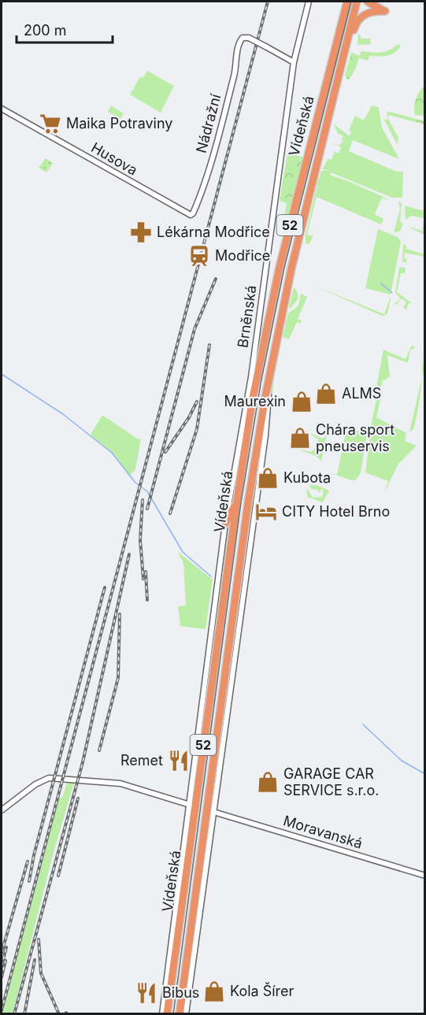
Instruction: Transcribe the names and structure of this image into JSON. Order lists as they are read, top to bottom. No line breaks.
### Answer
{"streets":{"highway":["Vídeňská","52"],"street":["Nádražní","Husova","Brněnská","Moravanská"]},"crossings":[["Nádražní","Husova"],["Nádražní","Brněnská"],["Vídeňská","Brněnská"],["Vídeňská","Moravanská"]],"places":{"supermarket":["Maika Potraviny"],"pharmacy":["Lékárna Modřice"],"station":["Modřice"],"shop":["ALMS","Maurexin","Chára sport pneuservis","Kubota","GARAGE CAR SERVICE s.r.o.","Kola Šírer"],"hotel":["CITY Hotel Brno"],"restaurant":["Remet","Bibus"]},"scale_bar":"200 m"}
